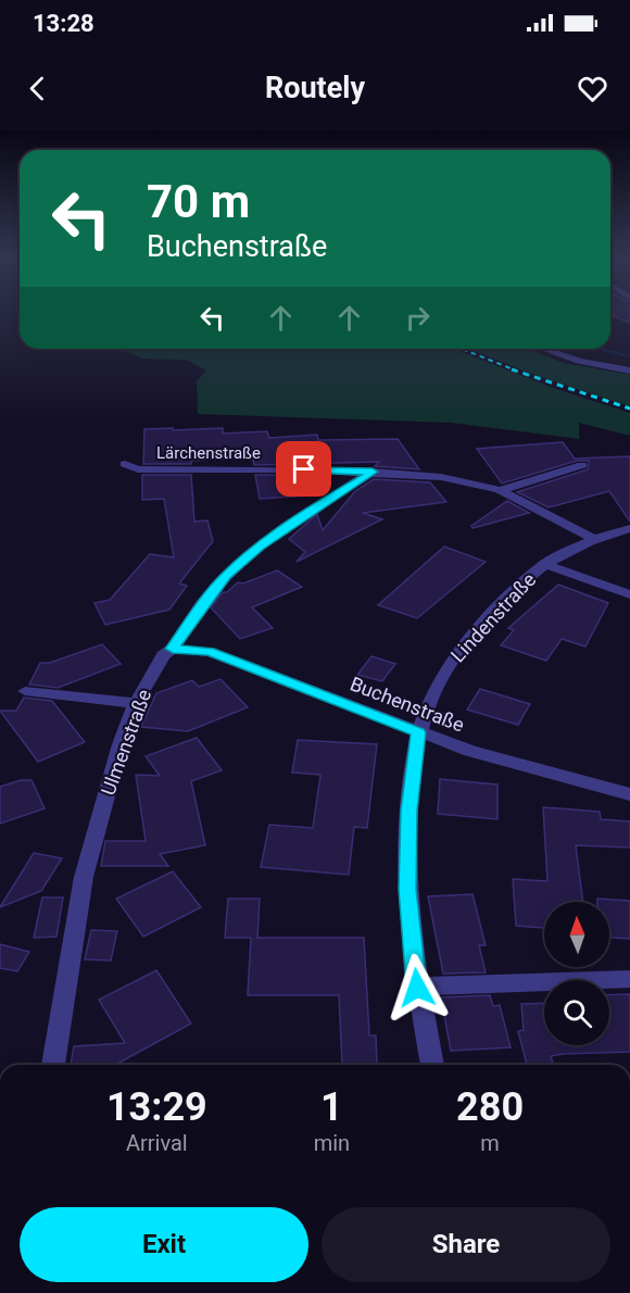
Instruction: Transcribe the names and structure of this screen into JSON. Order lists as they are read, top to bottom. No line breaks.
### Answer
{"streets":{"street":["Lärchenstraße","Lindenstraße","Buchenstraße","Ulmenstraße"]},"crossings":[["Lärchenstraße","Lindenstraße"],["Lärchenstraße","Ulmenstraße"],["Lindenstraße","Buchenstraße"],["Buchenstraße","Ulmenstraße"]],"north":"top","page":{"status":"13:28","header":"Routely","turn":["70 m","Buchenstraße"],"eta":["13:29","Arrival","1","min","280","m"],"buttons":["Exit","Share"]}}
